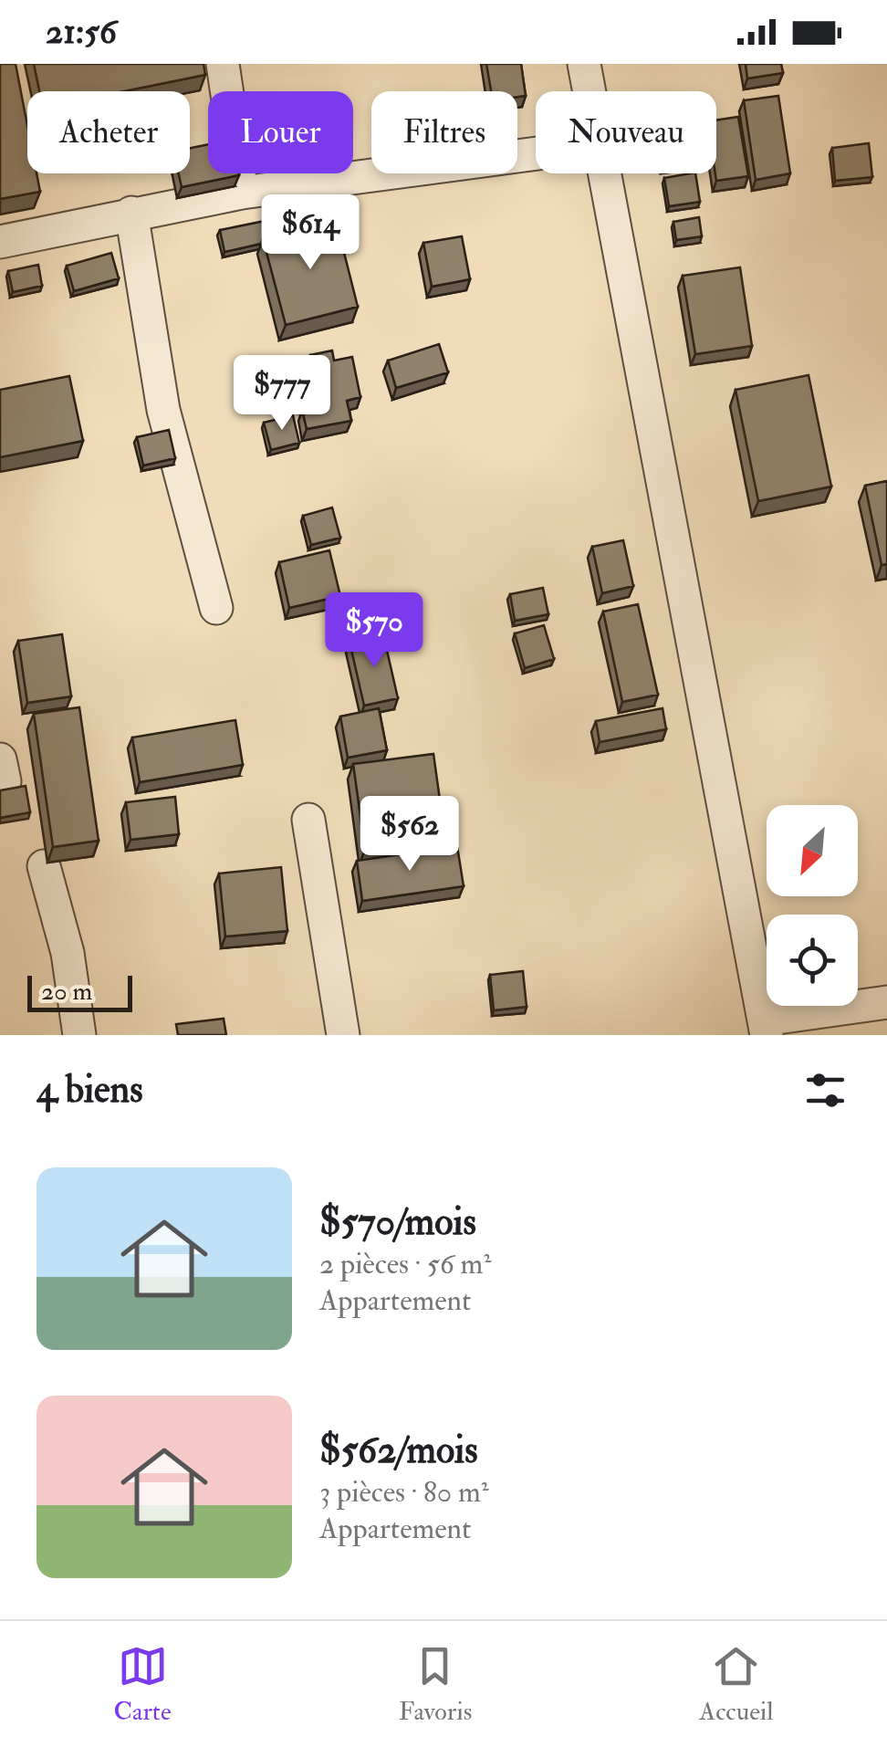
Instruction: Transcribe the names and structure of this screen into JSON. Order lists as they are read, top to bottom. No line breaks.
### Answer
{"scale_bar":"20 m","north":"bottom left","page":{"status":"21:56","chip":["Acheter","Louer","Filtres","Nouveau"],"price":["$614","$777","$570","$562"],"scale":"20 m","heading":"4 biens","list":[{"name":"$570/mois","note":"2 pièces · 56 m² · Appartement"},{"name":"$562/mois","note":"3 pièces · 80 m² · Appartement"}],"tabs":["Carte","Favoris","Accueil"]}}
